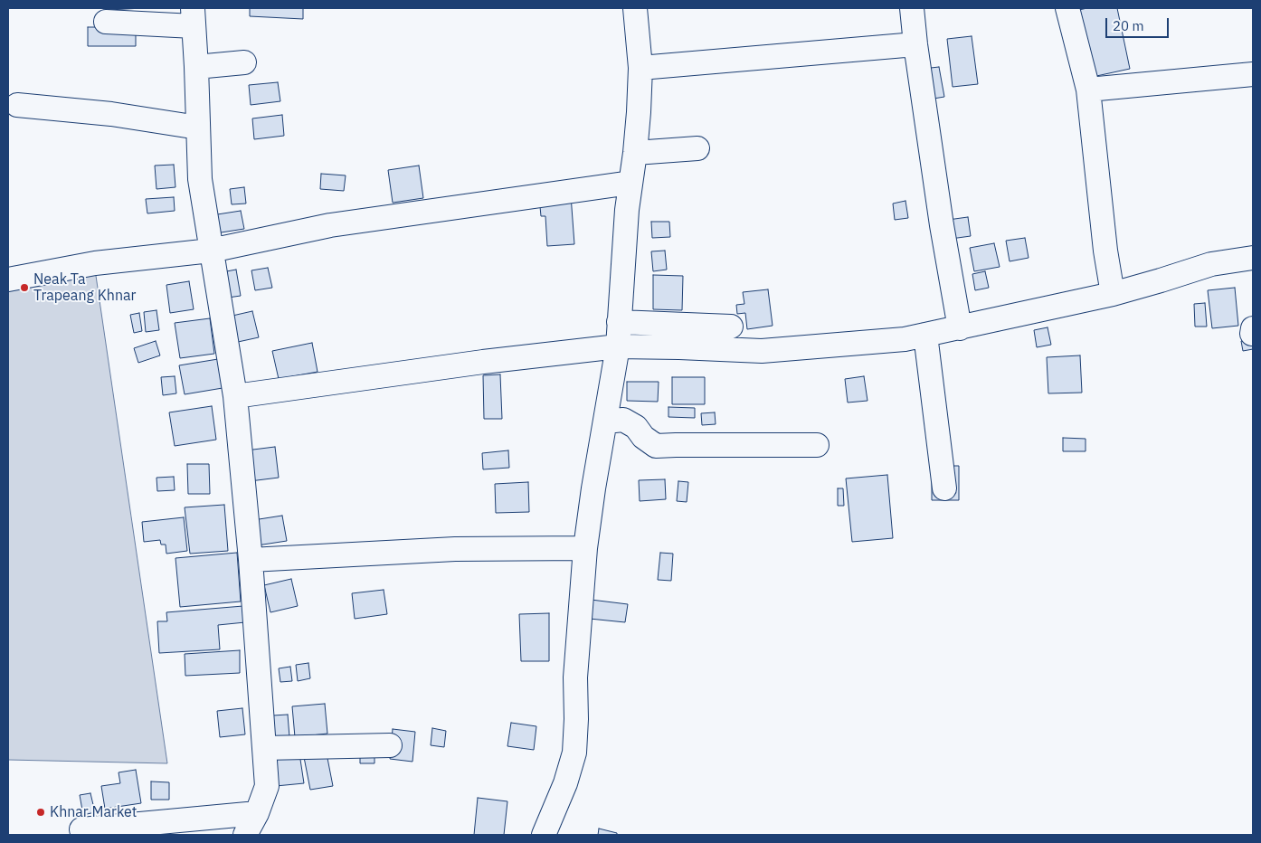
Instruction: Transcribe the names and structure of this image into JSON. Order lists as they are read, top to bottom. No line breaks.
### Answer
{"places":["Neak Ta Trapeang Khnar","Khnar Market"],"scale_bar":"20 m"}
